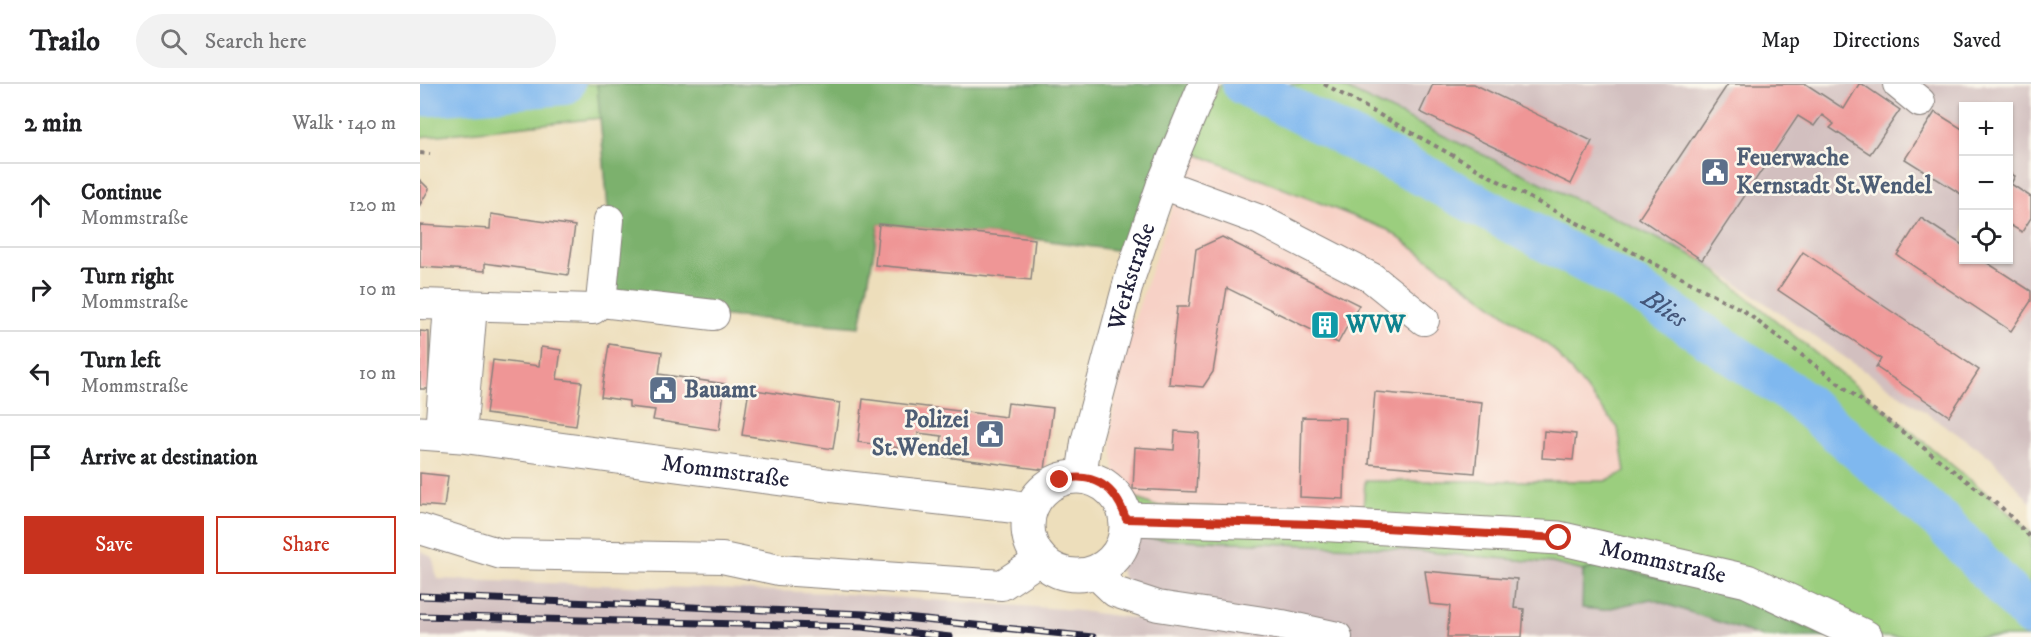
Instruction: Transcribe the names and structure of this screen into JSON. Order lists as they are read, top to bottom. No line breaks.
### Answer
{"streets":{"main road":["Mommstraße"],"street":["Werkstraße"]},"crossings":[["Werkstraße","Mommstraße"]],"water":["Blies"],"places":{"public building":["Feuerwache Kernstadt St.Wendel","Bauamt","Polizei St.Wendel"],"building":["WVW"]},"page":{"header":"Trailo","search":"Search here","nav":["Map","Directions","Saved"],"heading":["2 min","Walk · 140 m"],"map_buttons":["+","−"],"list":[["Continue","Mommstraße","120 m"],["Turn right","Mommstraße","10 m"],["Turn left","Mommstraße","10 m"],"Arrive at destination"],"buttons":["Save","Share"]}}
